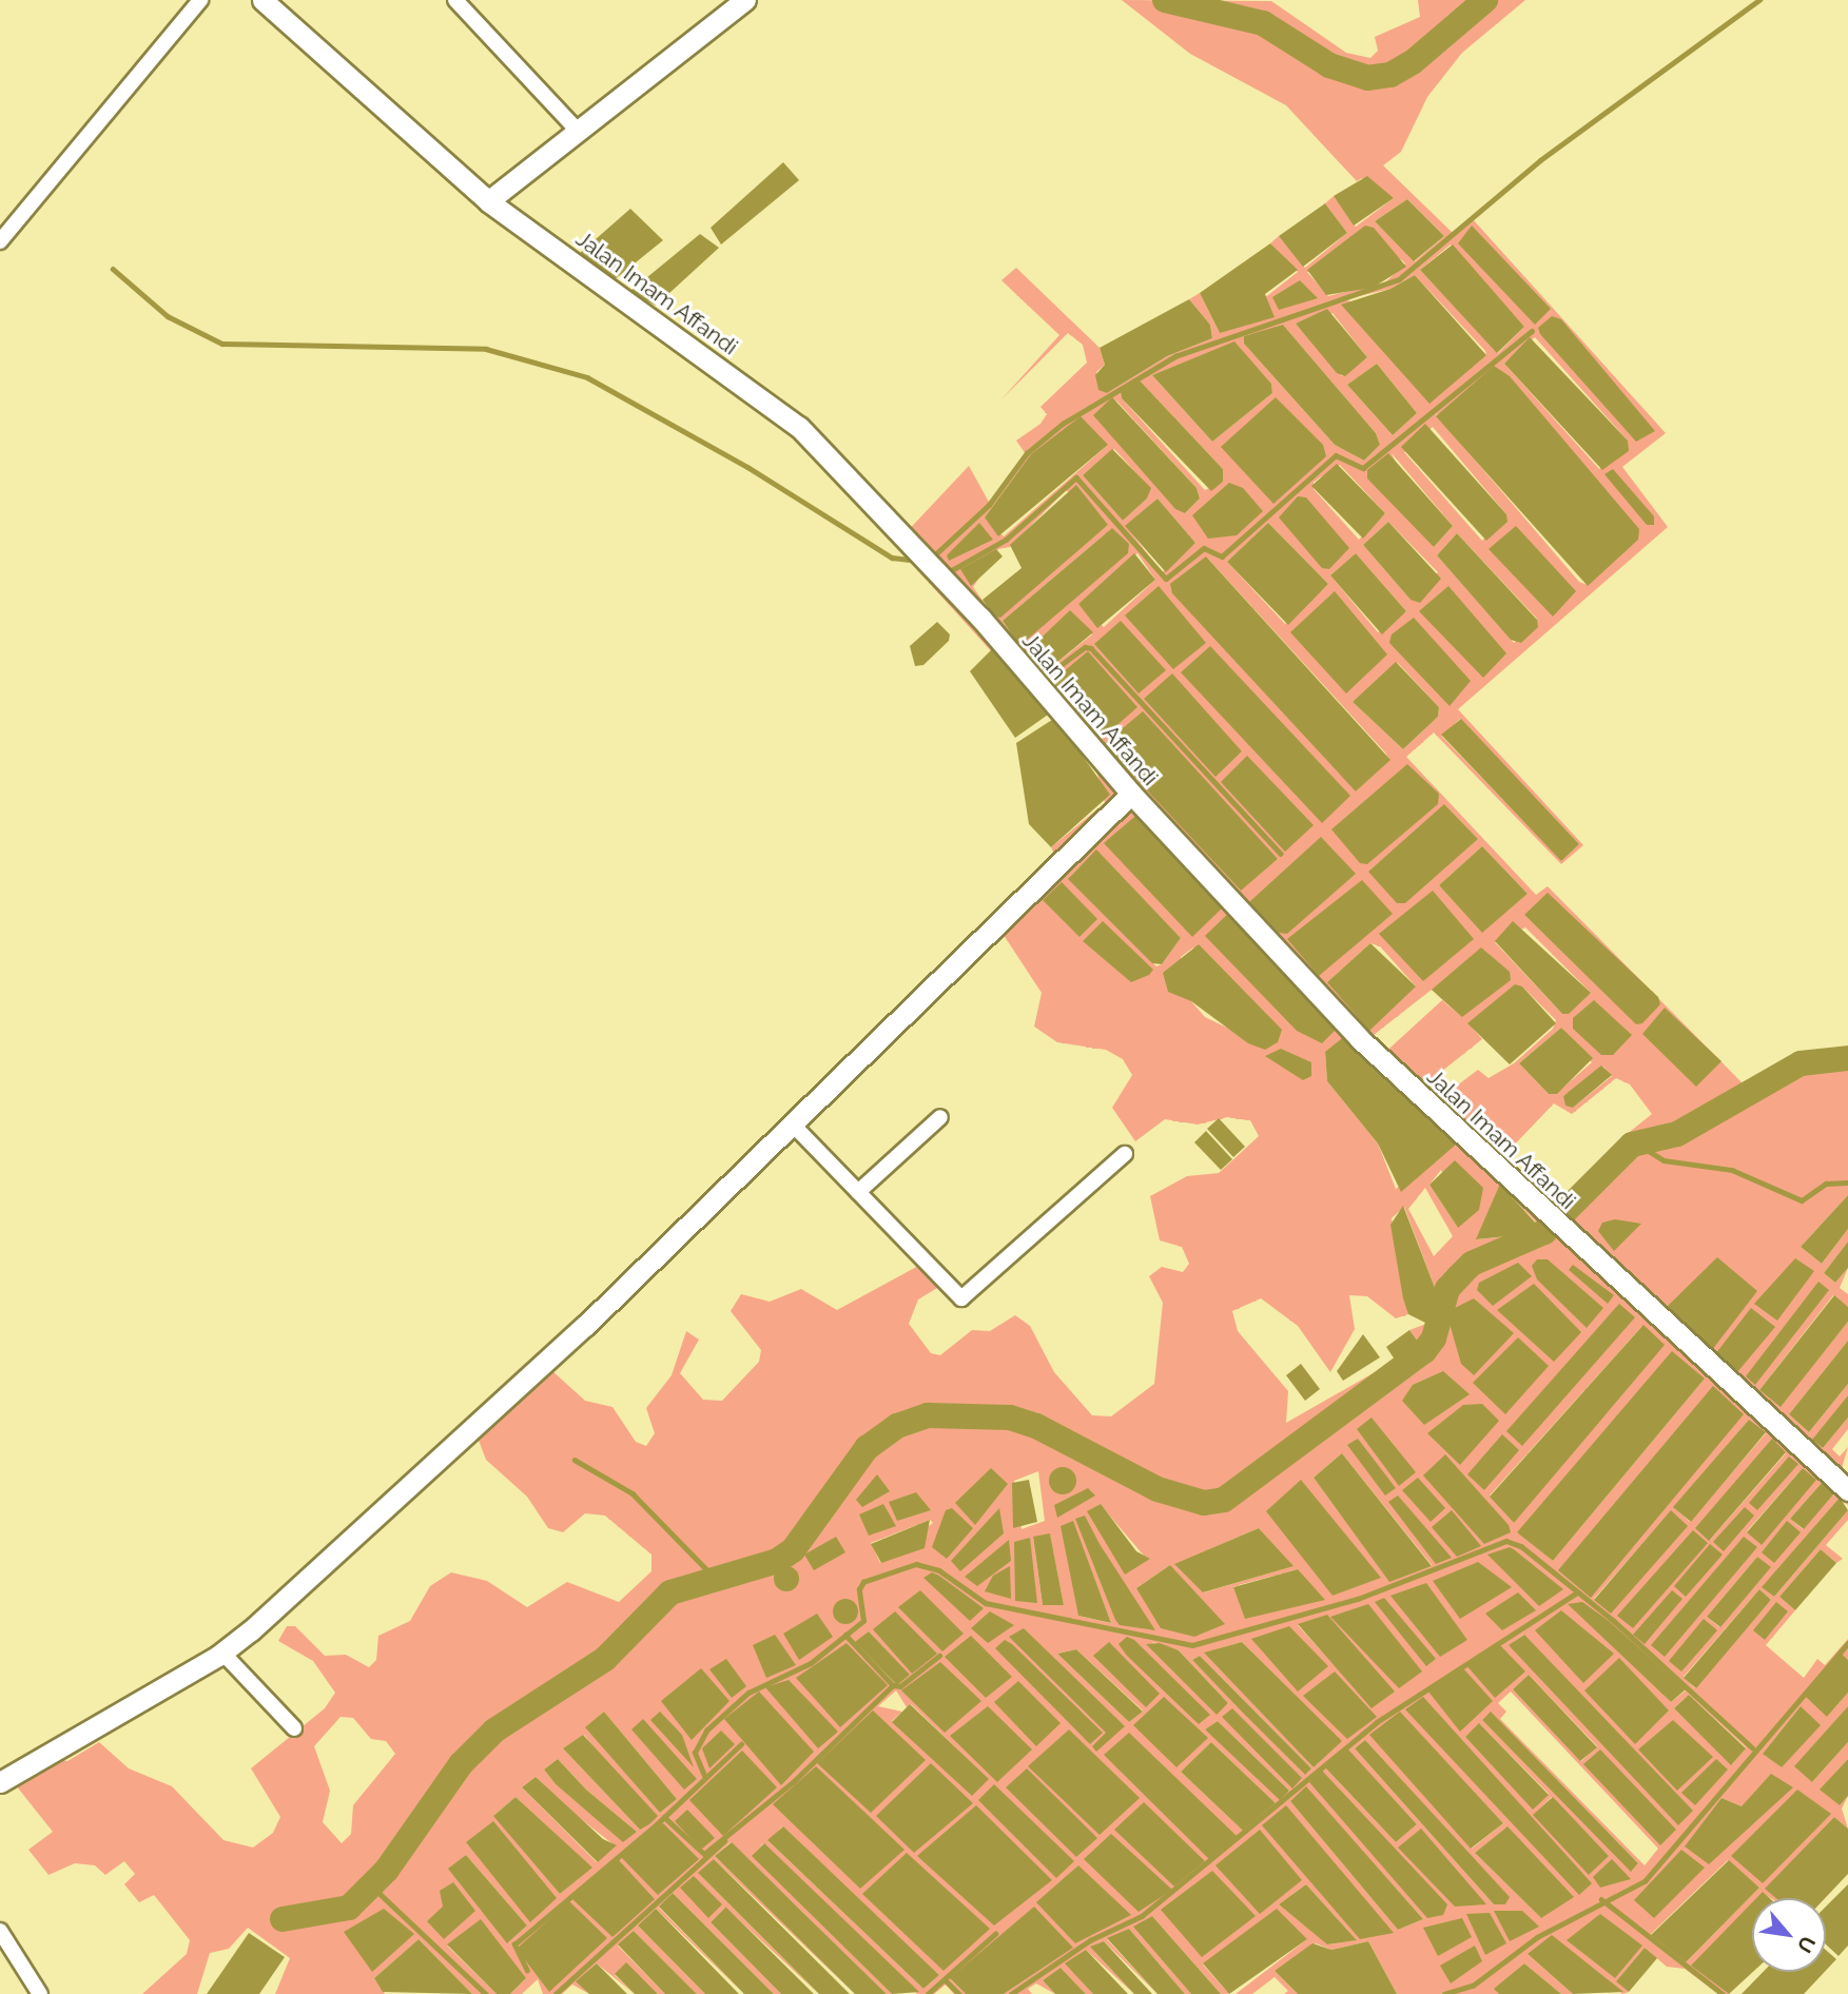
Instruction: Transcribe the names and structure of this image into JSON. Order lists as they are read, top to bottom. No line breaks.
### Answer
{"streets":{"street":["Jalan Imam Affandi"]},"north":"bottom right"}
